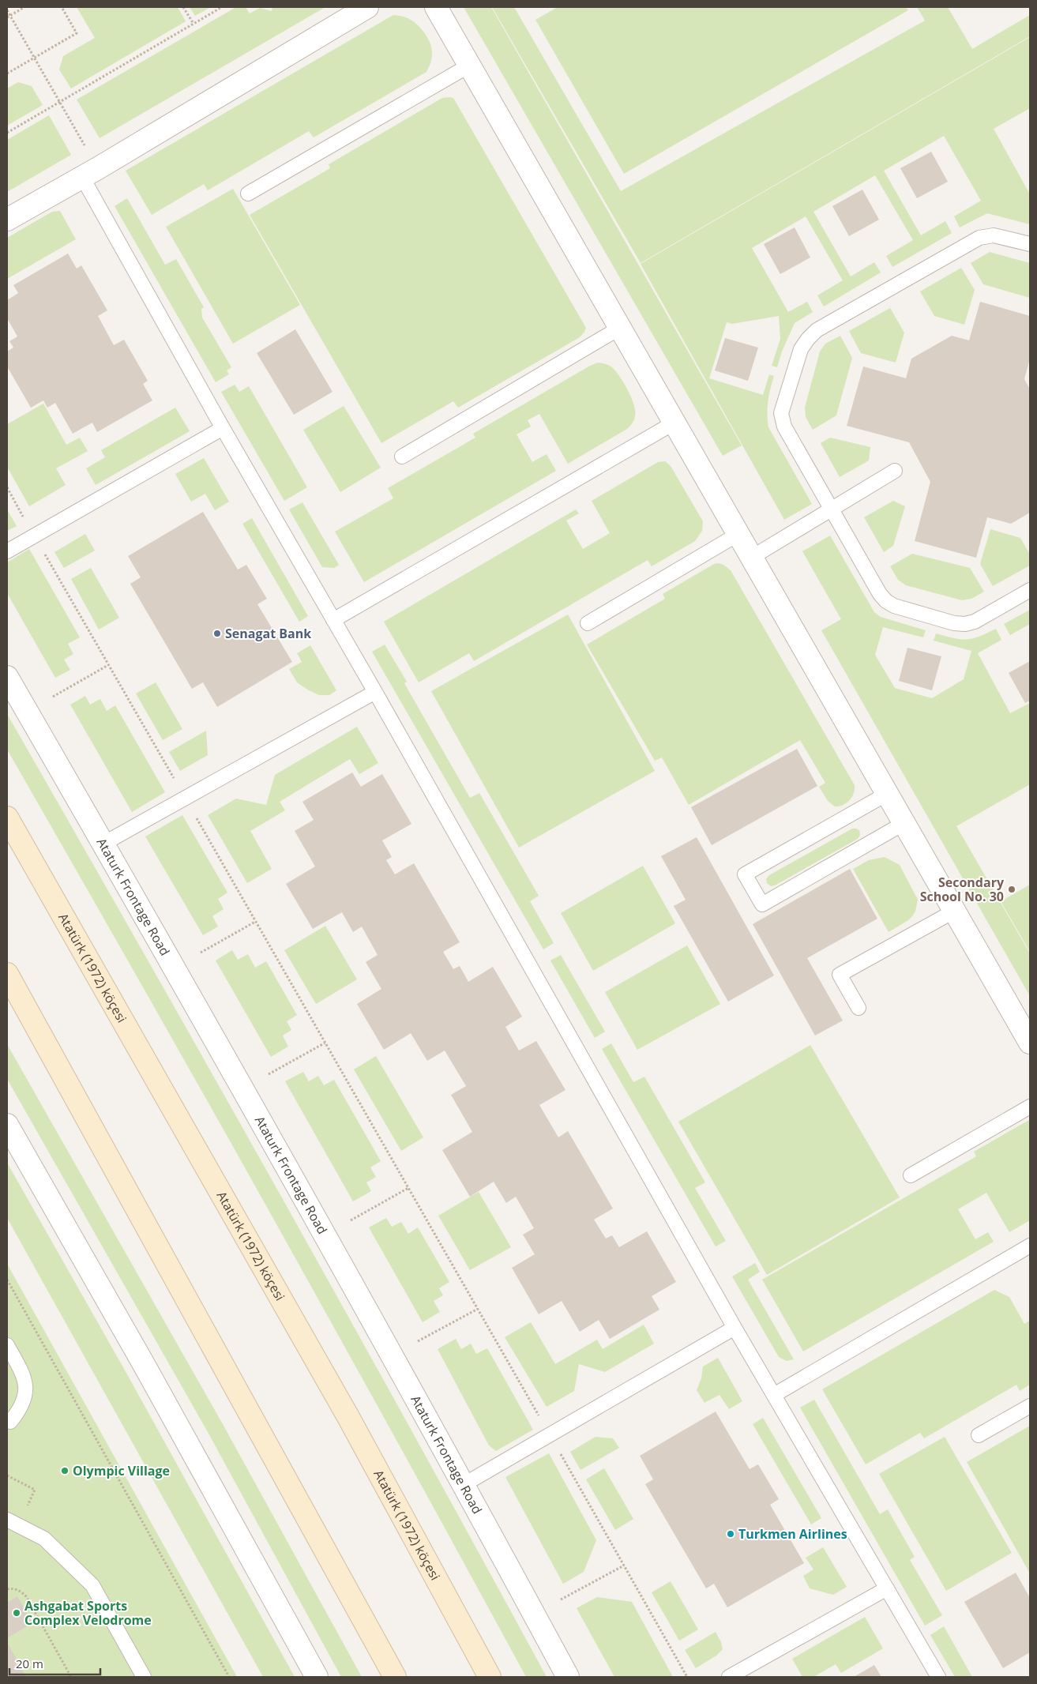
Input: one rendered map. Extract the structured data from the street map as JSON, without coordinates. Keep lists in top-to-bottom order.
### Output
{
  "streets": {
    "main road": ["Atatürk (1972) köçesi"],
    "street": ["Ataturk Frontage Road"]
  },
  "places": [
    "Senagat Bank",
    "Secondary School No. 30",
    "Olympic Village",
    "Turkmen Airlines",
    "Ashgabat Sports Complex Velodrome"
  ],
  "scale_bar": "20 m"
}
